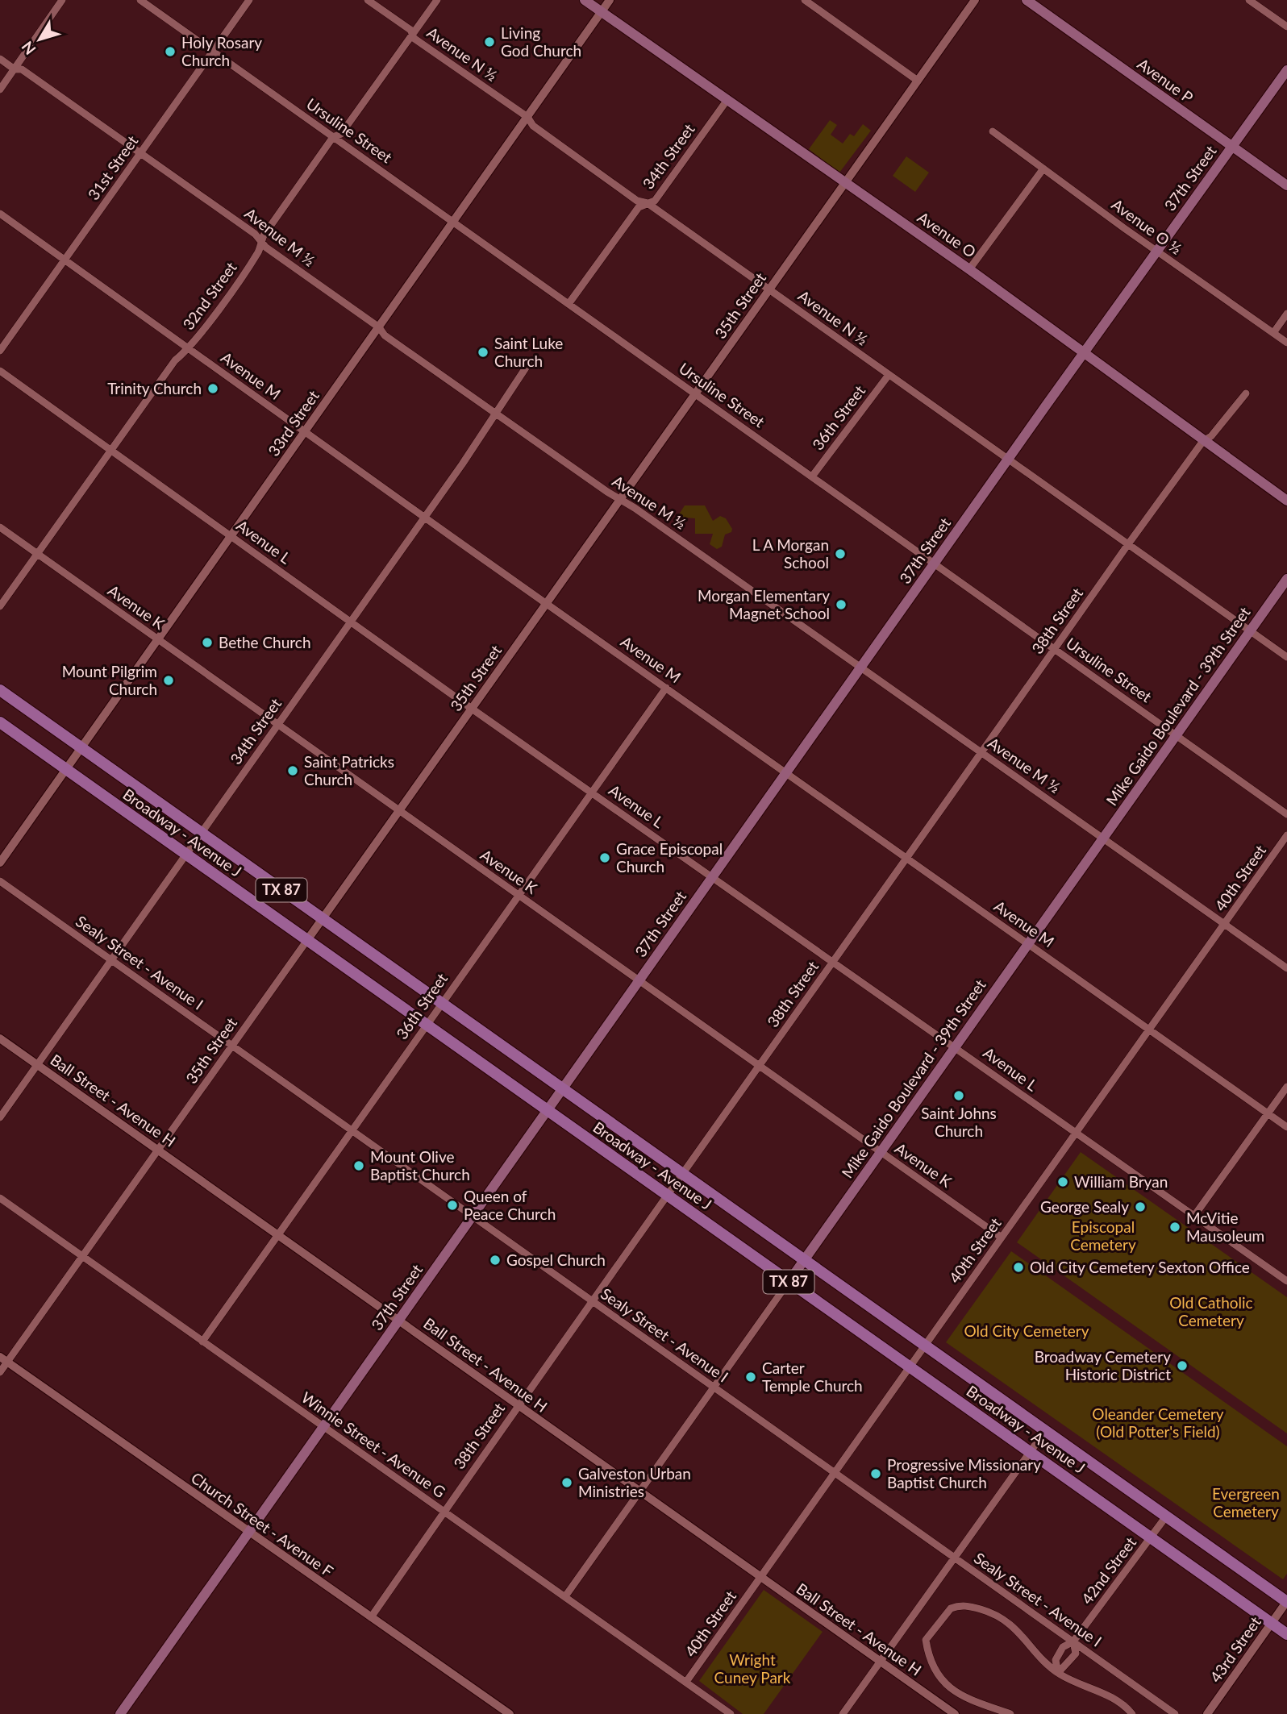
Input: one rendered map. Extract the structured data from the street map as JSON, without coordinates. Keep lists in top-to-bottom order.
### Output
{
  "streets": {
    "main road": [
      "Avenue P",
      "37th Street",
      "Avenue O",
      "Mike Gaido Boulevard - 39th Street",
      "Broadway - Avenue J",
      "TX 87"
    ],
    "street": [
      "Avenue N ½",
      "Ursuline Street",
      "34th Street",
      "31st Street",
      "Avenue O ½",
      "Avenue M ½",
      "32nd Street",
      "35th Street",
      "Avenue M",
      "36th Street",
      "33rd Street",
      "Avenue L",
      "Avenue K",
      "38th Street",
      "40th Street",
      "Sealy Street - Avenue I",
      "Ball Street - Avenue H",
      "Winnie Street - Avenue G",
      "Church Street - Avenue F",
      "42nd Street",
      "43rd Street"
    ]
  },
  "crossings": [
    ["Avenue N ½", "34th Street"],
    ["Avenue N ½", "37th Street"],
    ["Avenue N ½", "32nd Street"],
    ["Avenue N ½", "35th Street"],
    ["Avenue N ½", "36th Street"],
    ["Avenue N ½", "33rd Street"],
    ["Avenue N ½", "38th Street"],
    ["Avenue N ½", "Mike Gaido Boulevard - 39th Street"],
    ["Avenue P", "37th Street"],
    ["Ursuline Street", "34th Street"],
    ["Ursuline Street", "31st Street"],
    ["Ursuline Street", "37th Street"],
    ["Ursuline Street", "32nd Street"],
    ["Ursuline Street", "35th Street"],
    ["Ursuline Street", "36th Street"],
    ["Ursuline Street", "33rd Street"],
    ["Ursuline Street", "38th Street"],
    ["Ursuline Street", "Mike Gaido Boulevard - 39th Street"],
    ["34th Street", "Avenue O"],
    ["34th Street", "Avenue M ½"],
    ["34th Street", "Avenue M"],
    ["34th Street", "Avenue L"],
    ["34th Street", "Avenue K"],
    ["34th Street", "Broadway - Avenue J"],
    ["34th Street", "Sealy Street - Avenue I"],
    ["34th Street", "Ball Street - Avenue H"],
    ["31st Street", "Avenue M ½"],
    ["31st Street", "Avenue M"],
    ["37th Street", "Avenue O ½"],
    ["37th Street", "Avenue O"],
    ["37th Street", "Avenue M ½"],
    ["37th Street", "Avenue M"],
    ["37th Street", "Avenue L"],
    ["37th Street", "Avenue K"],
    ["37th Street", "Broadway - Avenue J"],
    ["37th Street", "Sealy Street - Avenue I"],
    ["37th Street", "Ball Street - Avenue H"],
    ["37th Street", "Winnie Street - Avenue G"],
    ["37th Street", "Church Street - Avenue F"],
    ["Avenue O", "35th Street"],
    ["Avenue O", "33rd Street"],
    ["Avenue O", "38th Street"],
    ["Avenue M ½", "32nd Street"],
    ["Avenue M ½", "35th Street"],
    ["Avenue M ½", "33rd Street"],
    ["Avenue M ½", "38th Street"],
    ["Avenue M ½", "Mike Gaido Boulevard - 39th Street"],
    ["Avenue M ½", "40th Street"],
    ["32nd Street", "Avenue M"],
    ["32nd Street", "Avenue L"],
    ["32nd Street", "Avenue K"],
    ["35th Street", "Avenue M"],
    ["35th Street", "Avenue L"],
    ["35th Street", "Avenue K"],
    ["35th Street", "Broadway - Avenue J"],
    ["35th Street", "Sealy Street - Avenue I"],
    ["35th Street", "Ball Street - Avenue H"],
    ["35th Street", "Winnie Street - Avenue G"],
    ["35th Street", "Church Street - Avenue F"],
    ["Avenue M", "36th Street"],
    ["Avenue M", "33rd Street"],
    ["Avenue M", "38th Street"],
    ["Avenue M", "Mike Gaido Boulevard - 39th Street"],
    ["Avenue M", "40th Street"],
    ["36th Street", "Avenue L"],
    ["36th Street", "Avenue K"],
    ["36th Street", "Broadway - Avenue J"],
    ["36th Street", "Sealy Street - Avenue I"],
    ["36th Street", "Ball Street - Avenue H"],
    ["36th Street", "Winnie Street - Avenue G"],
    ["33rd Street", "Avenue L"],
    ["33rd Street", "Avenue K"],
    ["33rd Street", "Broadway - Avenue J"],
    ["Avenue L", "38th Street"],
    ["Avenue L", "Mike Gaido Boulevard - 39th Street"],
    ["Avenue L", "40th Street"],
    ["Avenue K", "38th Street"],
    ["Avenue K", "Mike Gaido Boulevard - 39th Street"],
    ["Avenue K", "40th Street"],
    ["38th Street", "Broadway - Avenue J"],
    ["38th Street", "Sealy Street - Avenue I"],
    ["38th Street", "Ball Street - Avenue H"],
    ["38th Street", "Winnie Street - Avenue G"],
    ["38th Street", "Church Street - Avenue F"],
    ["Mike Gaido Boulevard - 39th Street", "Broadway - Avenue J"],
    ["Mike Gaido Boulevard - 39th Street", "Sealy Street - Avenue I"],
    ["Mike Gaido Boulevard - 39th Street", "Ball Street - Avenue H"],
    ["Mike Gaido Boulevard - 39th Street", "Winnie Street - Avenue G"],
    ["Broadway - Avenue J", "40th Street"],
    ["Broadway - Avenue J", "42nd Street"],
    ["Broadway - Avenue J", "43rd Street"],
    ["40th Street", "Sealy Street - Avenue I"],
    ["40th Street", "Ball Street - Avenue H"],
    ["40th Street", "Winnie Street - Avenue G"],
    ["Sealy Street - Avenue I", "42nd Street"]
  ],
  "parks": [
    "Episcopal Cemetery",
    "Old Catholic Cemetery",
    "Old City Cemetery",
    "Oleander Cemetery (Old Potter's Field)",
    "Evergreen Cemetery",
    "Wright Cuney Park"
  ],
  "places": [
    "Living God Church",
    "Holy Rosary Church",
    "Saint Luke Church",
    "Trinity Church",
    "L A Morgan School",
    "Morgan Elementary Magnet School",
    "Bethe Church",
    "Mount Pilgrim Church",
    "Saint Patricks Church",
    "Grace Episcopal Church",
    "Saint Johns Church",
    "Mount Olive Baptist Church",
    "William Bryan",
    "Queen of Peace Church",
    "George Sealy",
    "McVitie Mausoleum",
    "Gospel Church",
    "Old City Cemetery Sexton Office",
    "Broadway Cemetery Historic District",
    "Carter Temple Church",
    "Progressive Missionary Baptist Church",
    "Galveston Urban Ministries"
  ],
  "north": "bottom left"
}
